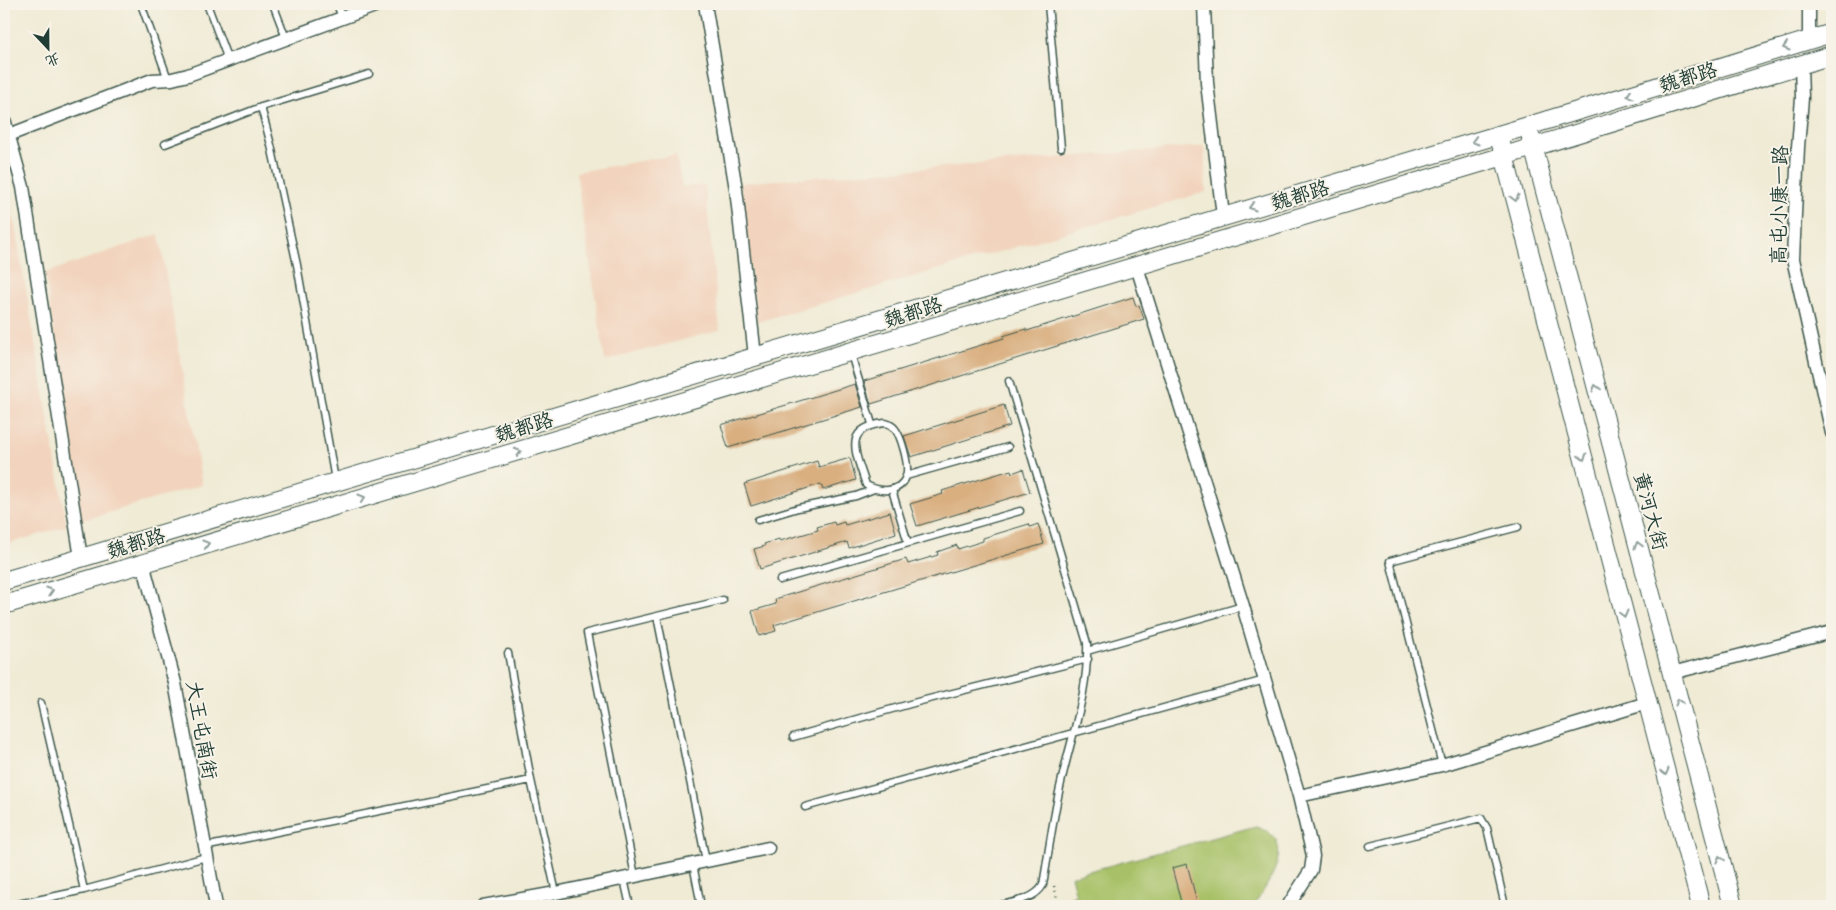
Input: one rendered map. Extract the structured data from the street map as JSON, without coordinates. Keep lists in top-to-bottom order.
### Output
{
  "streets": {
    "main road": ["魏都路", "黄河大街"],
    "street": ["高屯小康一路", "大王屯南街"]
  },
  "crossings": [
    ["魏都路", "高屯小康一路"],
    ["魏都路", "黄河大街"],
    ["魏都路", "大王屯南街"]
  ],
  "north": "bottom"
}
